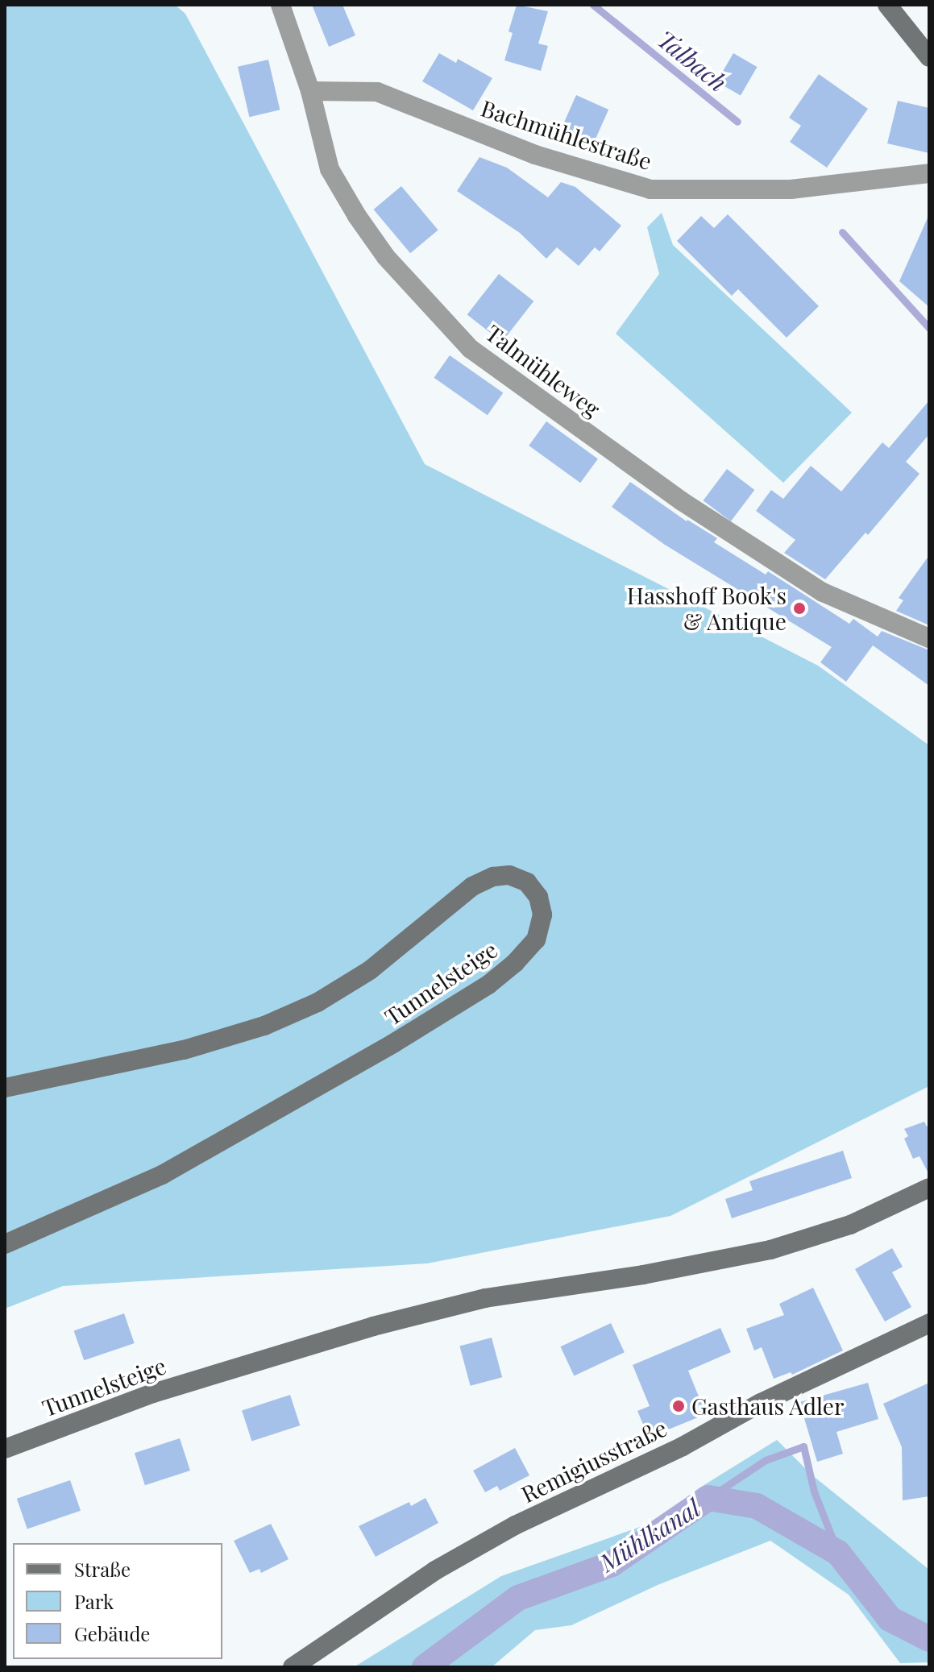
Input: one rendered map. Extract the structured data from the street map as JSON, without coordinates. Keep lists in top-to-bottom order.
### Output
{
  "streets": {
    "street": [
      "Bachmühlestraße",
      "Talmühleweg",
      "Tunnelsteige",
      "Remigiusstraße"
    ]
  },
  "crossings": [
    ["Bachmühlestraße", "Talmühleweg"]
  ],
  "water": ["Talbach", "Mühlkanal"],
  "places": ["Hasshoff Book's & Antique", "Gasthaus Adler"],
  "legend": ["Straße", "Park", "Gebäude"]
}
